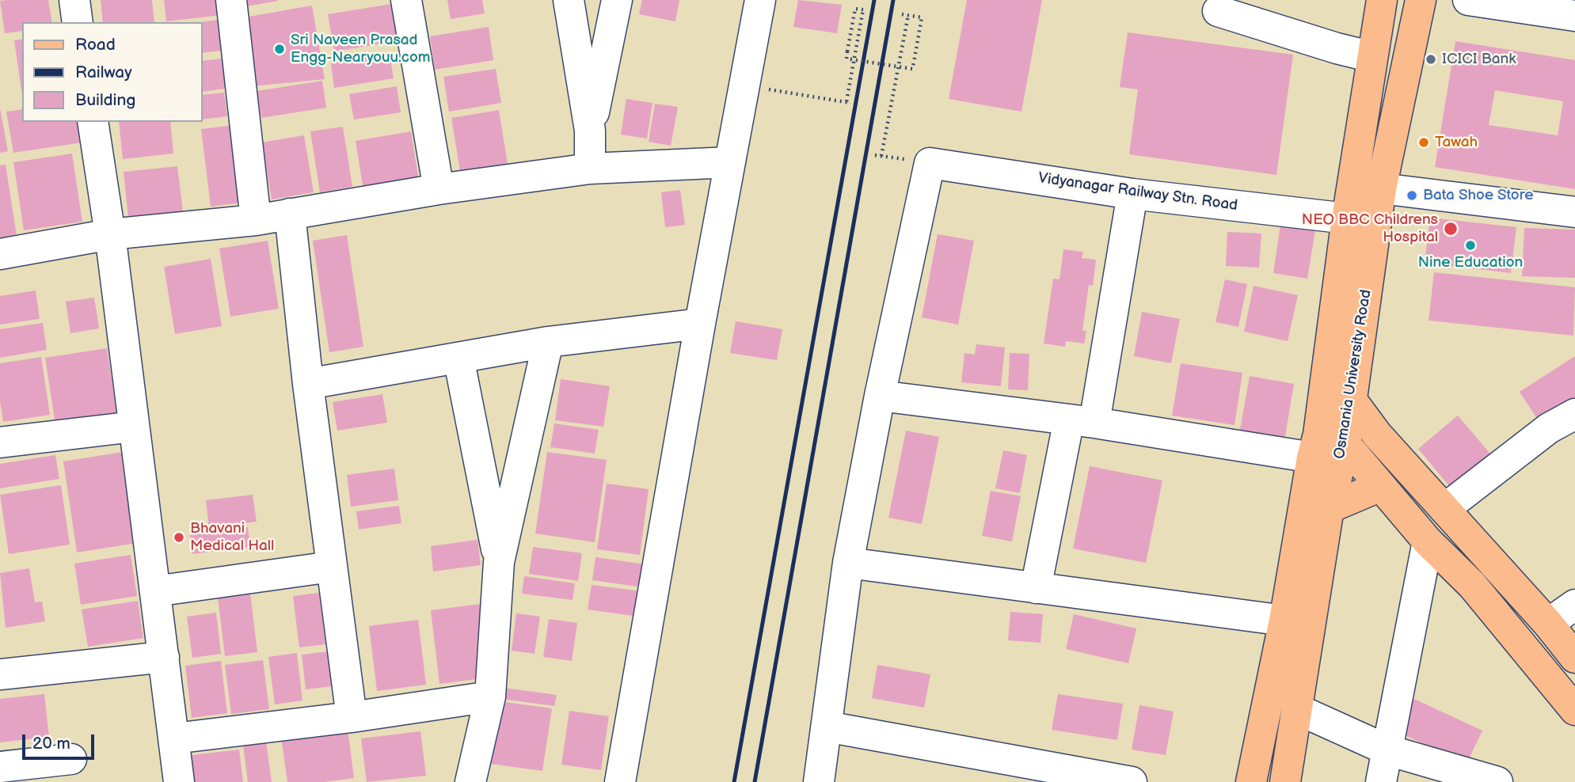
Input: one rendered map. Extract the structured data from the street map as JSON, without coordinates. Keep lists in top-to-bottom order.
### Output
{
  "streets": {
    "main road": ["Osmania University Road"],
    "street": ["Vidyanagar Railway Stn. Road"]
  },
  "crossings": [
    ["Vidyanagar Railway Stn. Road", "Osmania University Road"]
  ],
  "places": [
    "Sri Naveen Prasad Engg-Nearyouu.com",
    "ICICI Bank",
    "Tawah",
    "Bata Shoe Store",
    "NEO BBC Childrens Hospital",
    "Nine Education",
    "Bhavani Medical Hall"
  ],
  "legend": ["Road", "Railway", "Building"],
  "scale_bar": "20 m"
}
